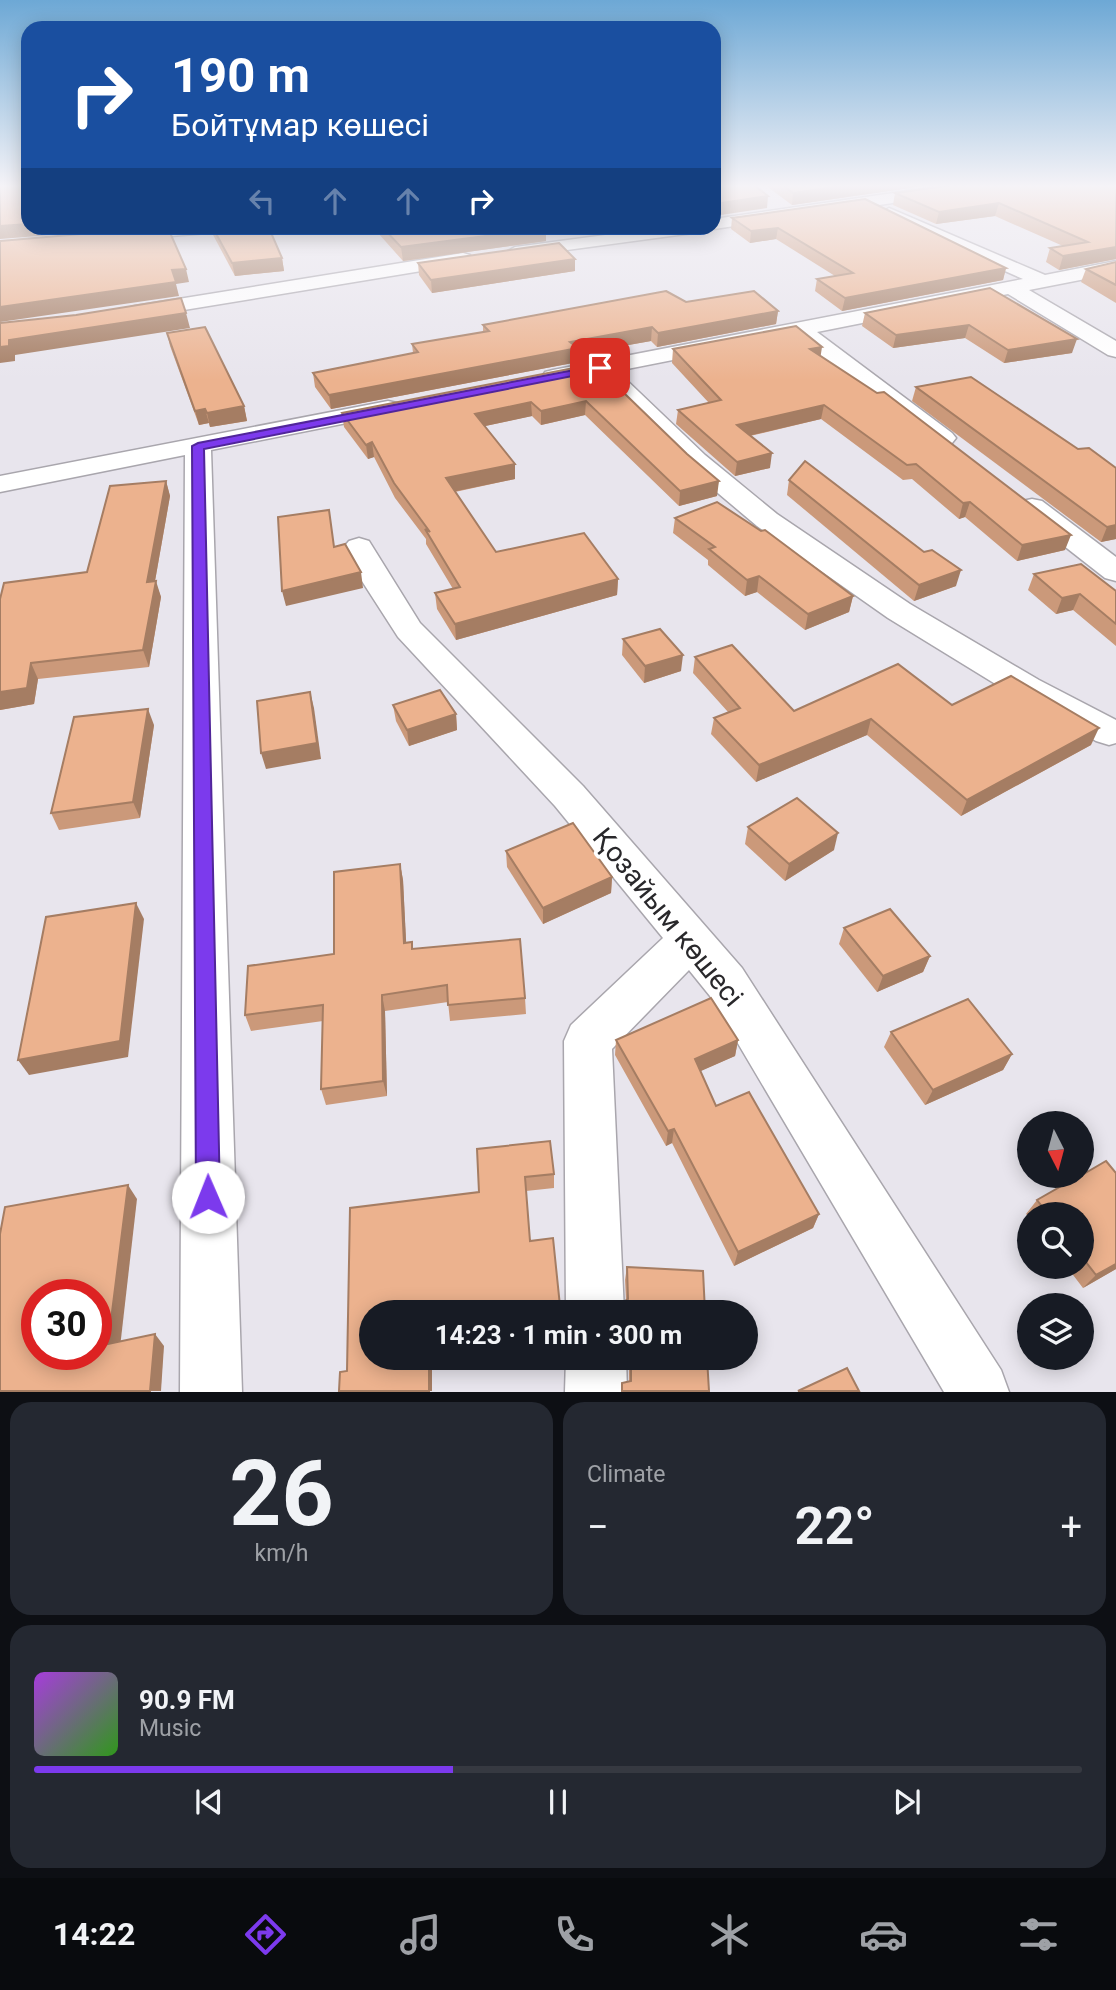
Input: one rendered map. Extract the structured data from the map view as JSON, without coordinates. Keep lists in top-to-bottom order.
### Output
{
  "streets": {
    "street": ["Қозайым көшесі"]
  },
  "north": "bottom",
  "page": {
    "turn": ["190 m", "Бойтұмар көшесі"],
    "limit": "30",
    "trip": "14:23 · 1 min · 300 m",
    "tile": [
      ["26", "km/h"],
      "Climate"
    ],
    "heat": ["−", "22°", "+"],
    "song": ["90.9 FM", "Music"],
    "tabs": "14:22"
  }
}
